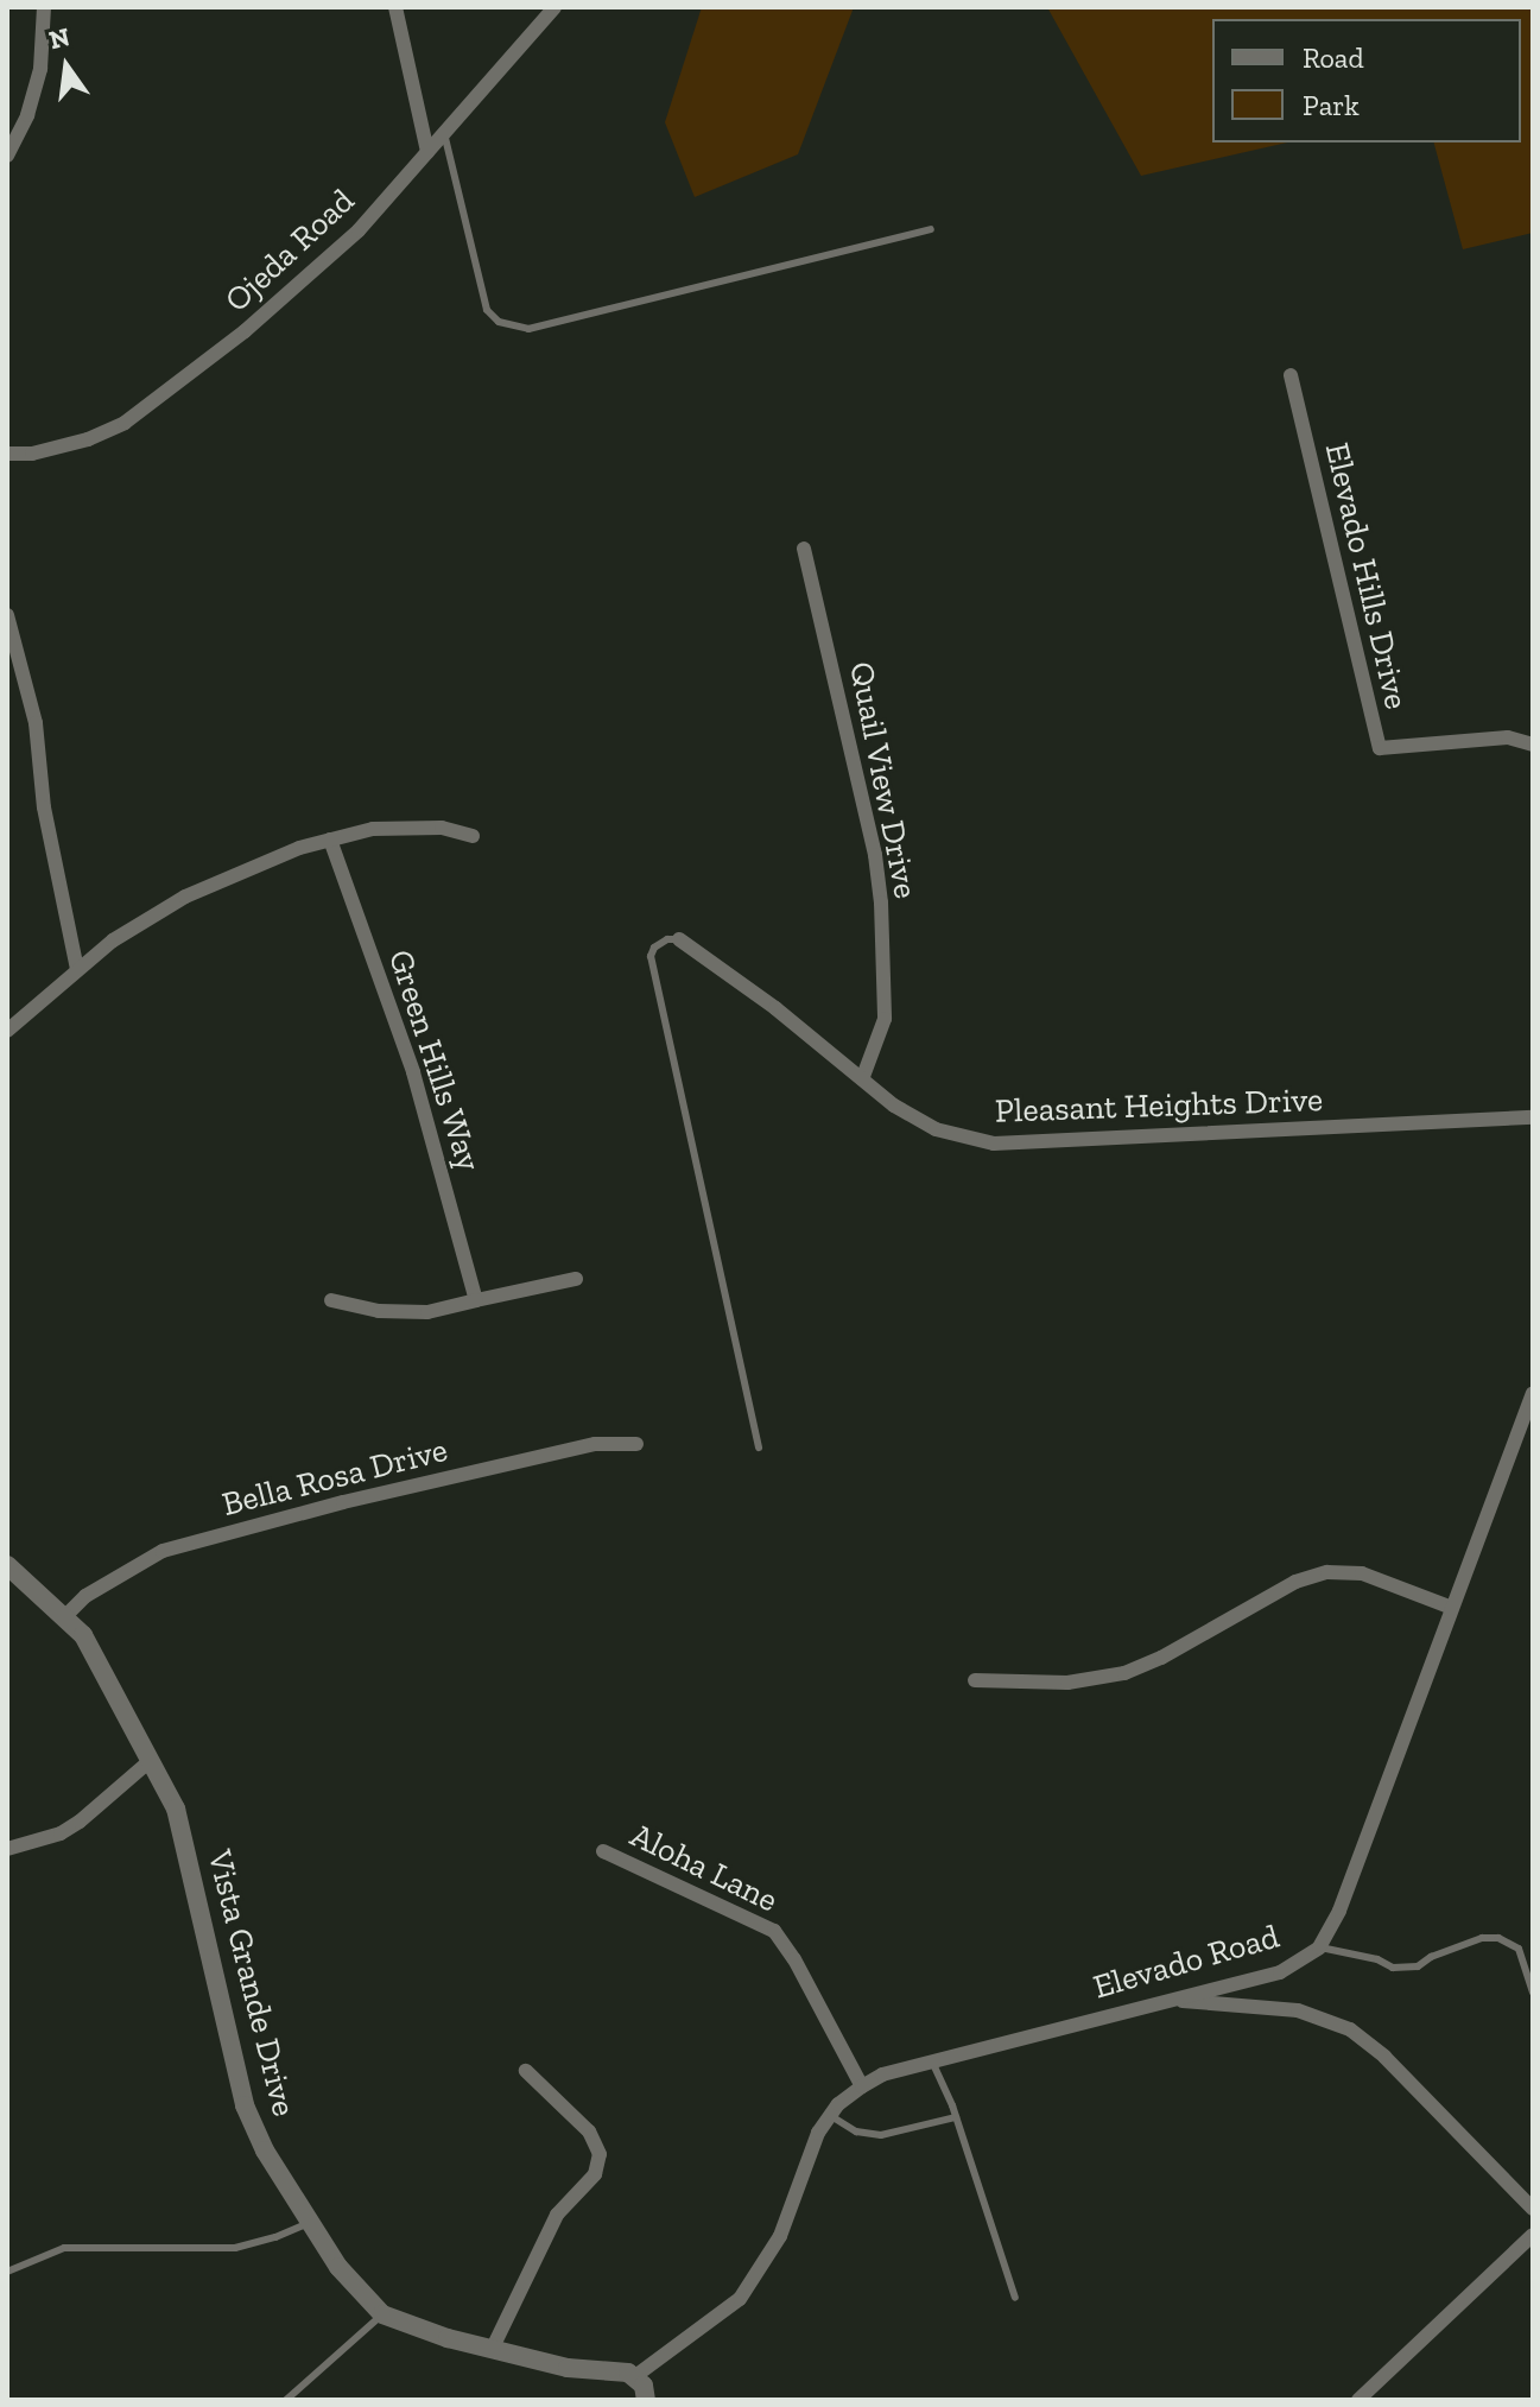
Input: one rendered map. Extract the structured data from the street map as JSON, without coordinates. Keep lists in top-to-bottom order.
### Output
{
  "streets": {
    "street": [
      "Ojeda Road",
      "Elevado Hills Drive",
      "Quail View Drive",
      "Green Hills Way",
      "Pleasant Heights Drive",
      "Bella Rosa Drive",
      "Aloha Lane",
      "Elevado Road",
      "Vista Grande Drive"
    ]
  },
  "crossings": [
    ["Quail View Drive", "Pleasant Heights Drive"],
    ["Bella Rosa Drive", "Vista Grande Drive"],
    ["Aloha Lane", "Elevado Road"],
    ["Elevado Road", "Vista Grande Drive"]
  ],
  "legend": ["Road", "Park"],
  "north": "top"
}
